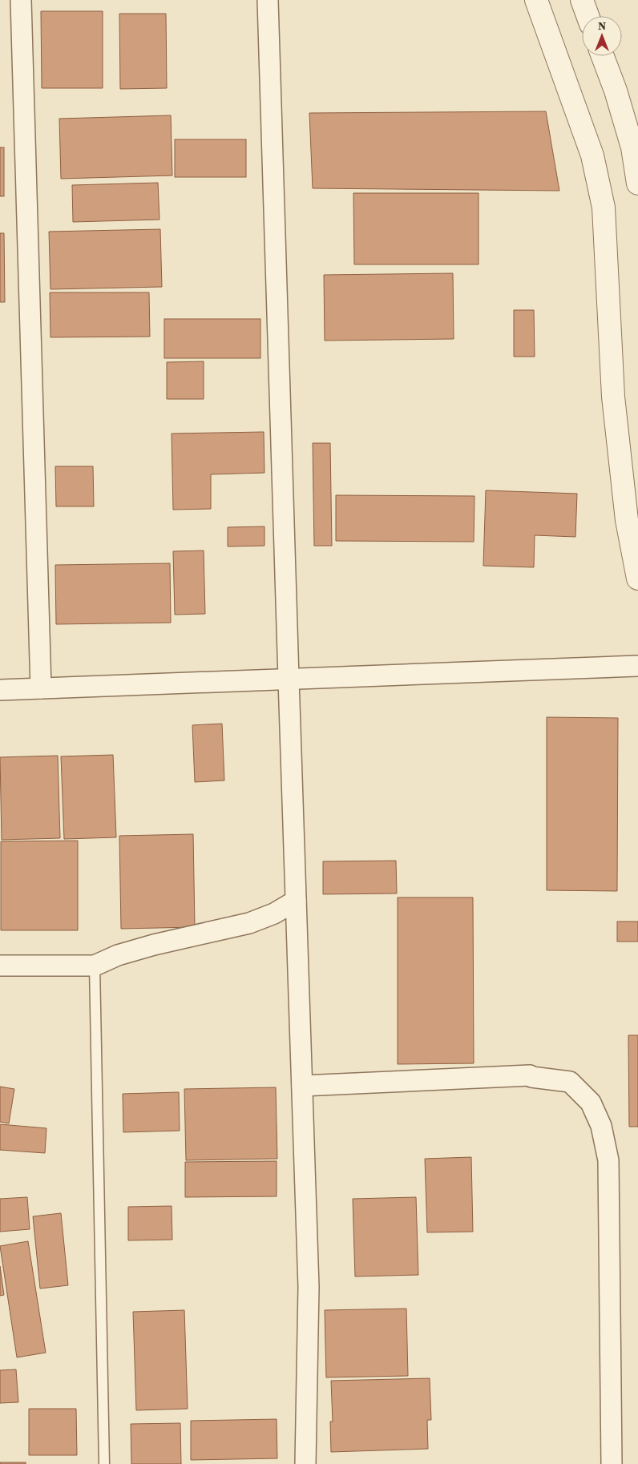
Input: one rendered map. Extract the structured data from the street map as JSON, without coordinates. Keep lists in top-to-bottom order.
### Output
{
  "north": "top"
}
